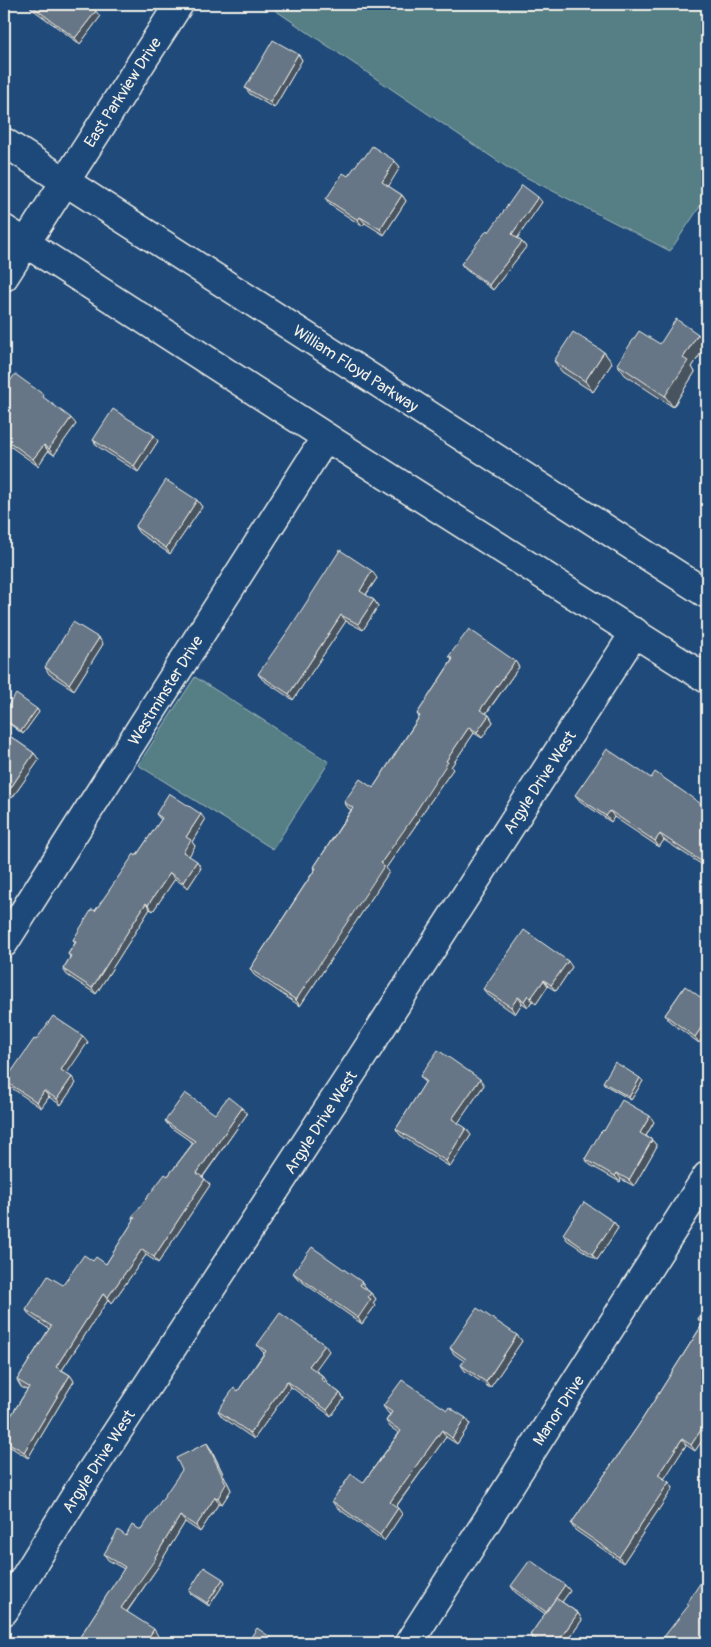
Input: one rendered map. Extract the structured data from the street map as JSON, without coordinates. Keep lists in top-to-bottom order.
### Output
{
  "streets": {
    "main road": [
      "East Parkview Drive",
      "William Floyd Parkway",
      "Westminster Drive",
      "Argyle Drive West",
      "Manor Drive"
    ]
  },
  "crossings": [
    ["East Parkview Drive", "William Floyd Parkway"]
  ]
}
